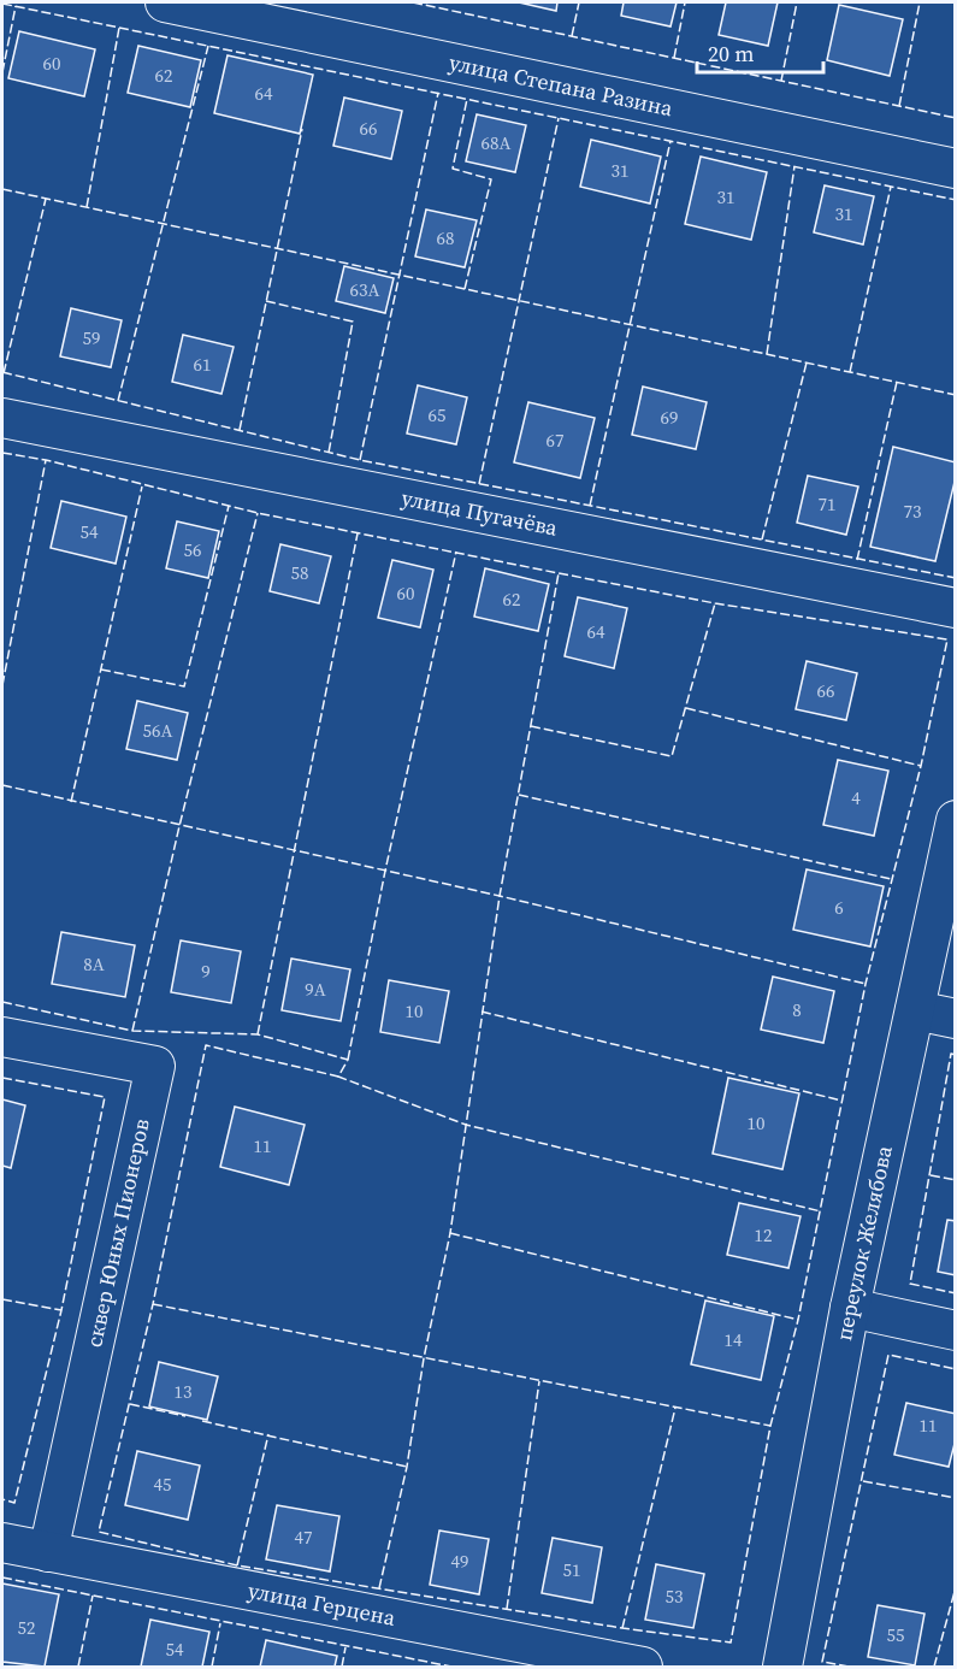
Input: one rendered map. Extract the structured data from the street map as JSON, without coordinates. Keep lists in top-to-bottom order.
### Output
{
  "streets": {
    "street": [
      "улица Степана Разина",
      "улица Пугачёва",
      "сквер Юных Пионеров",
      "переулок Желябова",
      "улица Герцена"
    ]
  },
  "crossings": [
    ["сквер Юных Пионеров", "улица Герцена"]
  ],
  "house_numbers": [
    "60",
    "62",
    "64",
    "66",
    "68А",
    "31",
    "31",
    "31",
    "68",
    "63А",
    "59",
    "61",
    "65",
    "69",
    "67",
    "71",
    "73",
    "54",
    "56",
    "58",
    "60",
    "62",
    "64",
    "66",
    "56А",
    "4",
    "6",
    "8А",
    "9",
    "9А",
    "8",
    "10",
    "10",
    "11",
    "12",
    "14",
    "13",
    "11",
    "45",
    "47",
    "49",
    "51",
    "53",
    "52",
    "55",
    "54"
  ],
  "scale_bar": "20 m"
}
